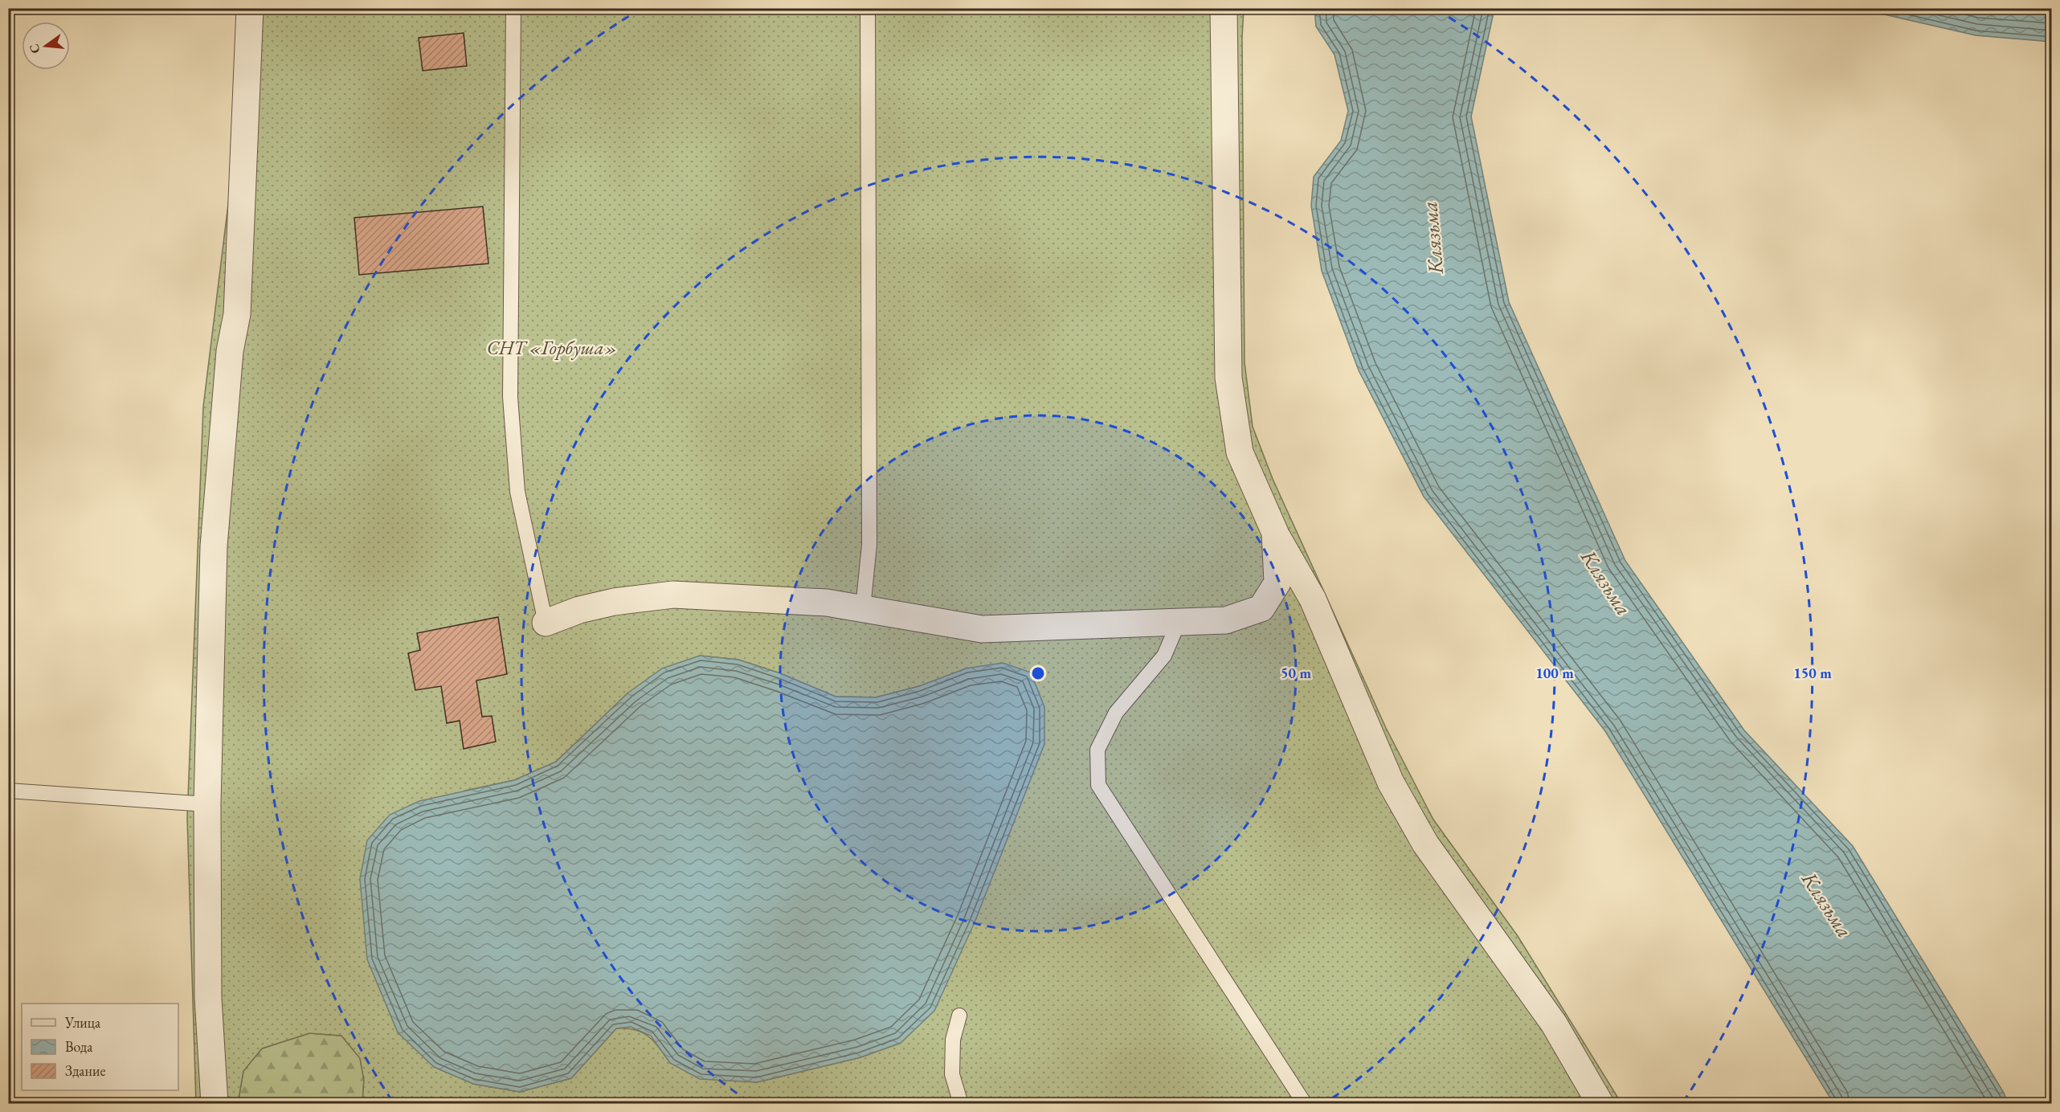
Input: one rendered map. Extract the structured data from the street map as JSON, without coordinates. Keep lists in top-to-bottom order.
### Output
{
  "water": ["Клязьма"],
  "parks": ["СНТ «Горбуша»"],
  "legend": ["Улица", "Вода", "Здание"],
  "north": "left",
  "rings": ["50 m", "100 m", "150 m"]
}
